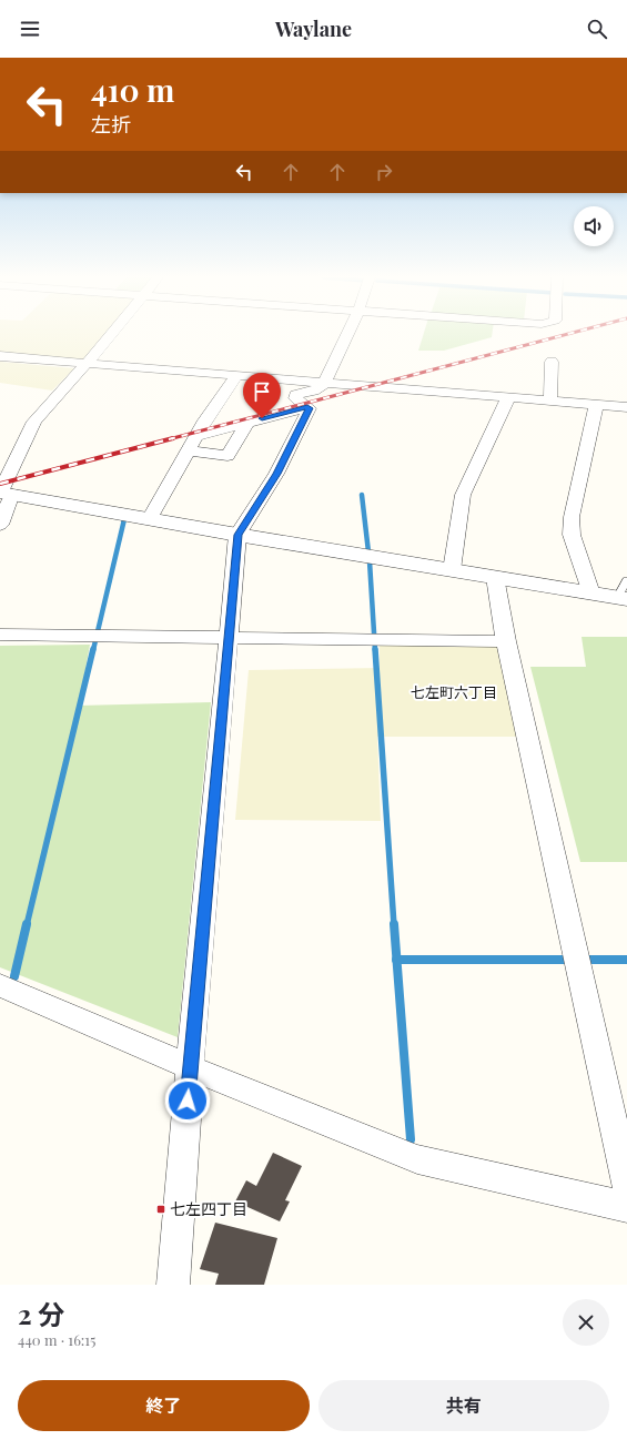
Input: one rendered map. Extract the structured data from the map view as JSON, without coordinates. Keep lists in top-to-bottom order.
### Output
{
  "districts": ["七左町六丁目"],
  "places": {
    "transit": ["七左四丁目"]
  },
  "page": {
    "header": "Waylane",
    "turn": ["410 m", "左折"],
    "heading": ["2 分", "440 m · 16:15"],
    "buttons": ["終了", "共有"]
  }
}
